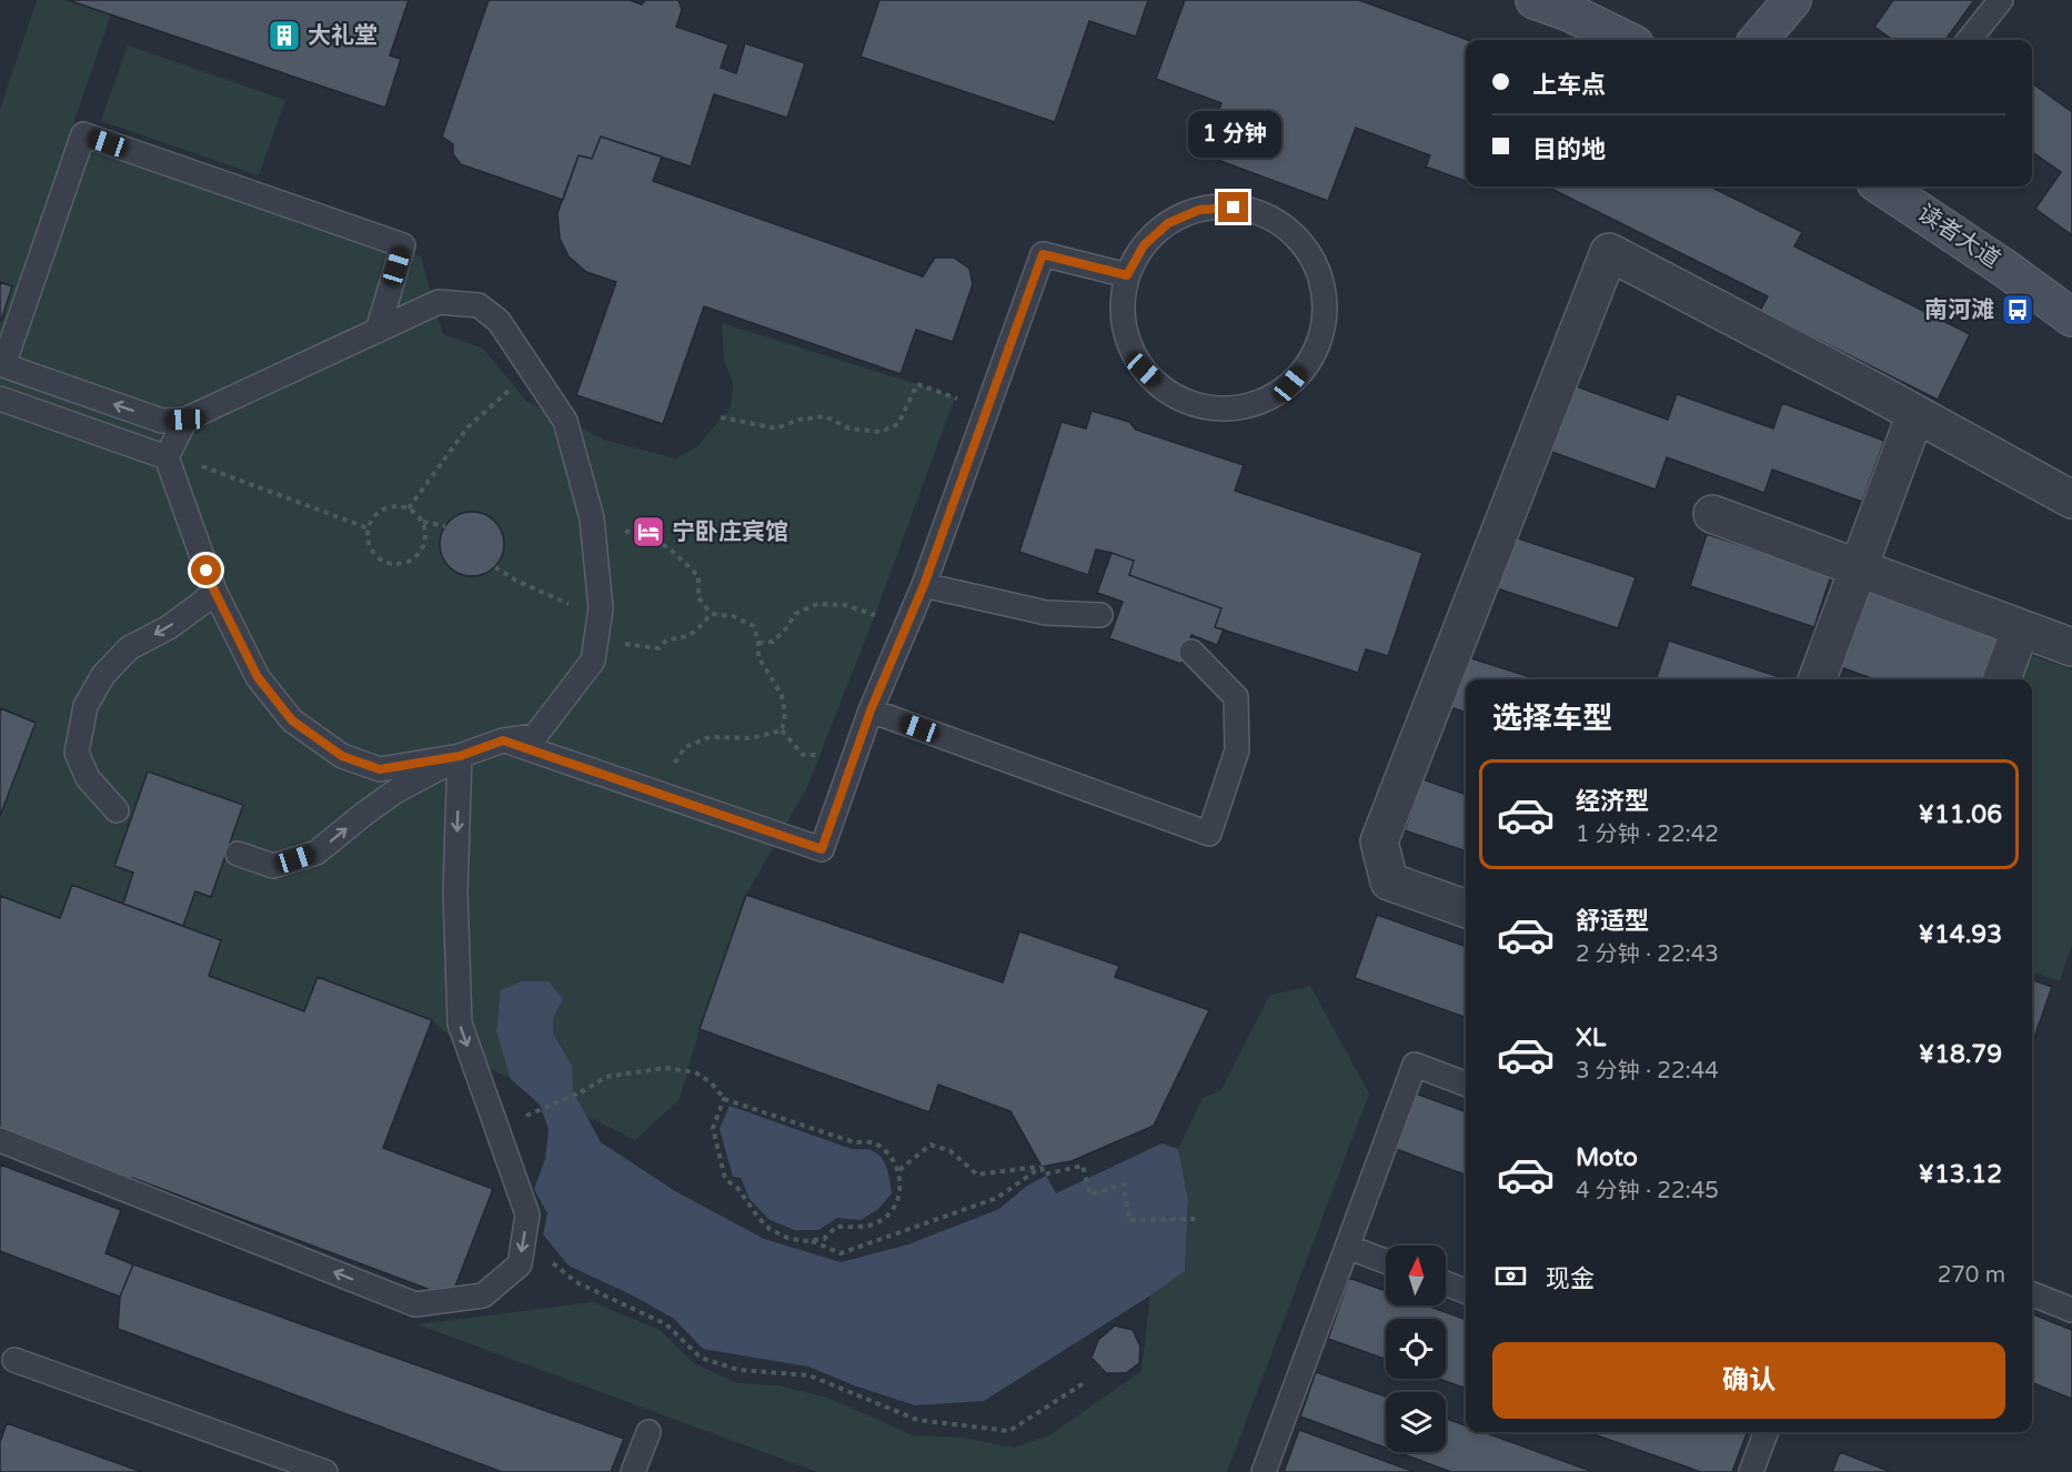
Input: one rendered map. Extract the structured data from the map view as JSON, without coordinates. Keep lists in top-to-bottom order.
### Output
{
  "streets": {
    "main road": ["读者大道"]
  },
  "places": {
    "building": ["大礼堂"],
    "bus stop": ["南河滩"],
    "hotel": ["宁卧庄宾馆"]
  },
  "north": "top",
  "page": {
    "banner": ["上车点", "目的地"],
    "bubble": "1 分钟",
    "heading": "选择车型",
    "list": [
      {
        "name": "经济型",
        "note": "1 分钟 · 22:42",
        "value": "¥11.06"
      },
      {
        "name": "舒适型",
        "note": "2 分钟 · 22:43",
        "value": "¥14.93"
      },
      {
        "name": "XL",
        "note": "3 分钟 · 22:44",
        "value": "¥18.79"
      },
      {
        "name": "Moto",
        "note": "4 分钟 · 22:45",
        "value": "¥13.12"
      }
    ],
    "pay": ["现金", "270 m"],
    "buttons": "确认"
  }
}
